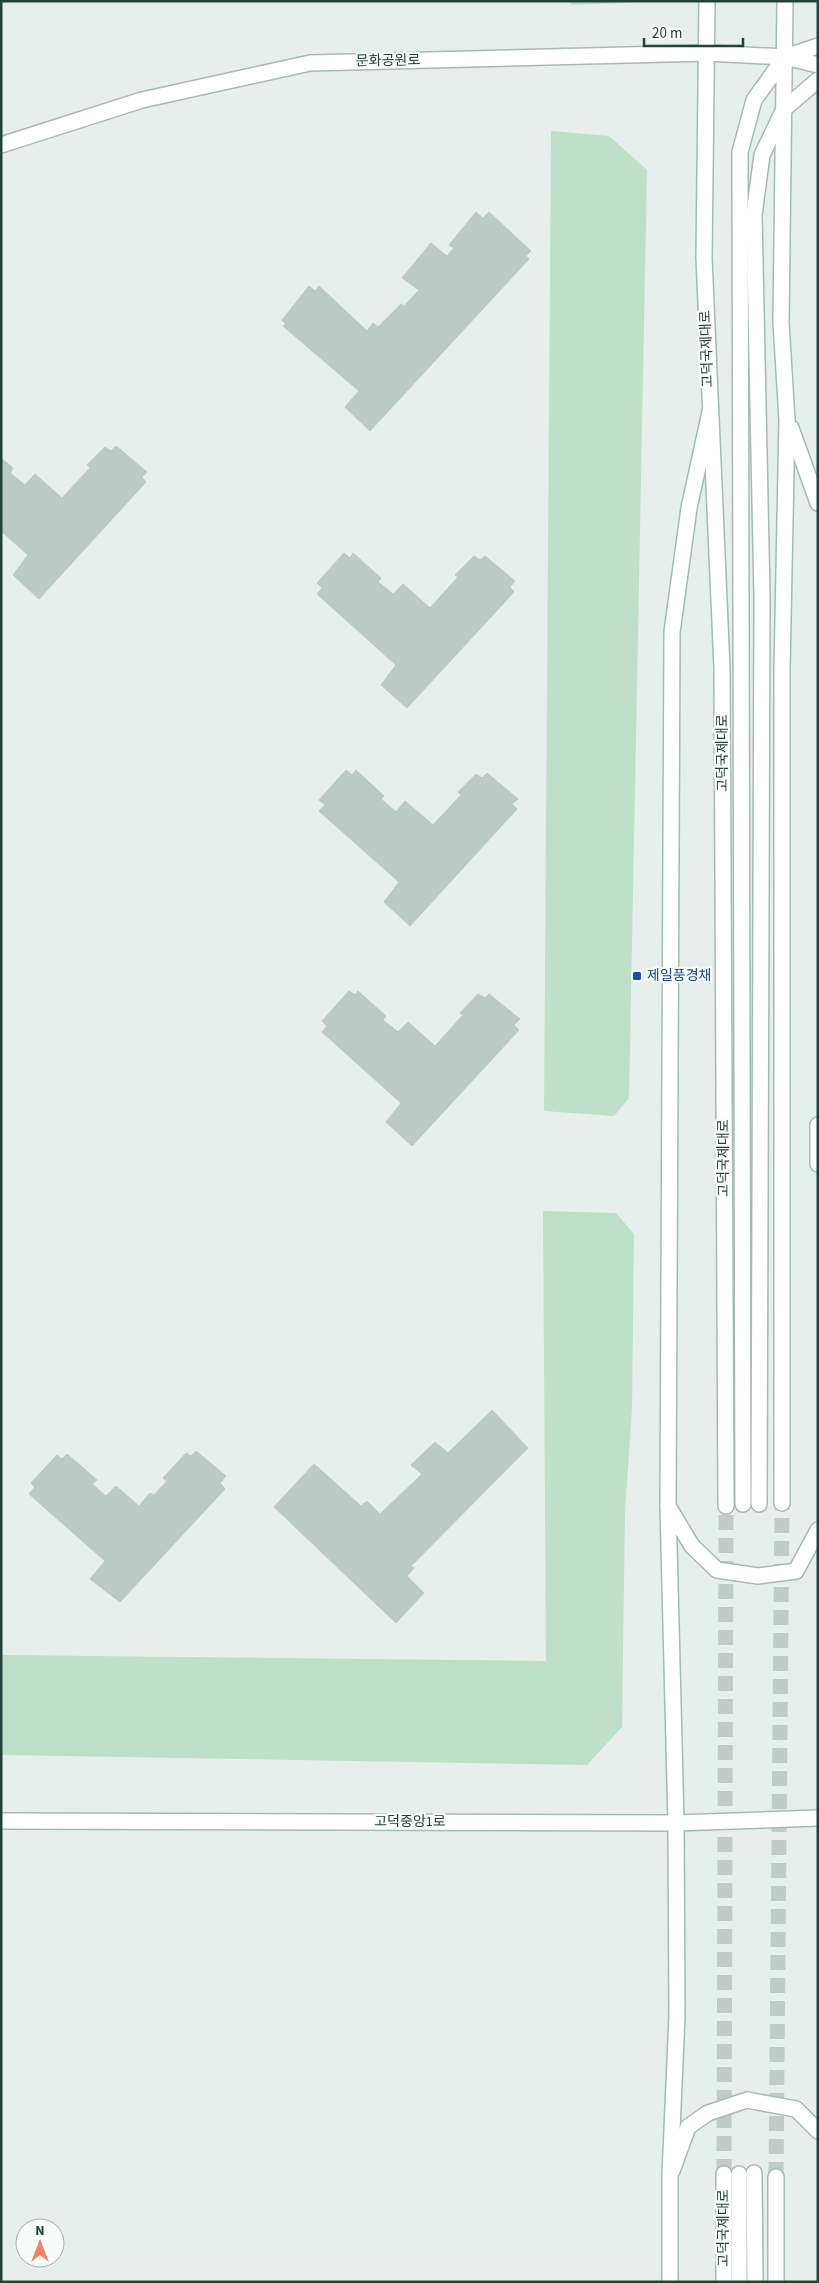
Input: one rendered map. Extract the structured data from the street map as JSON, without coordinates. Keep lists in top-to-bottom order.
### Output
{
  "streets": {
    "main road": ["문화공원로", "고덕국제대로", "고덕중앙1로"]
  },
  "crossings": [
    ["문화공원로", "고덕국제대로"]
  ],
  "places": {
    "transit": ["제일풍경채"]
  },
  "scale_bar": "20 m",
  "north": "top"
}
